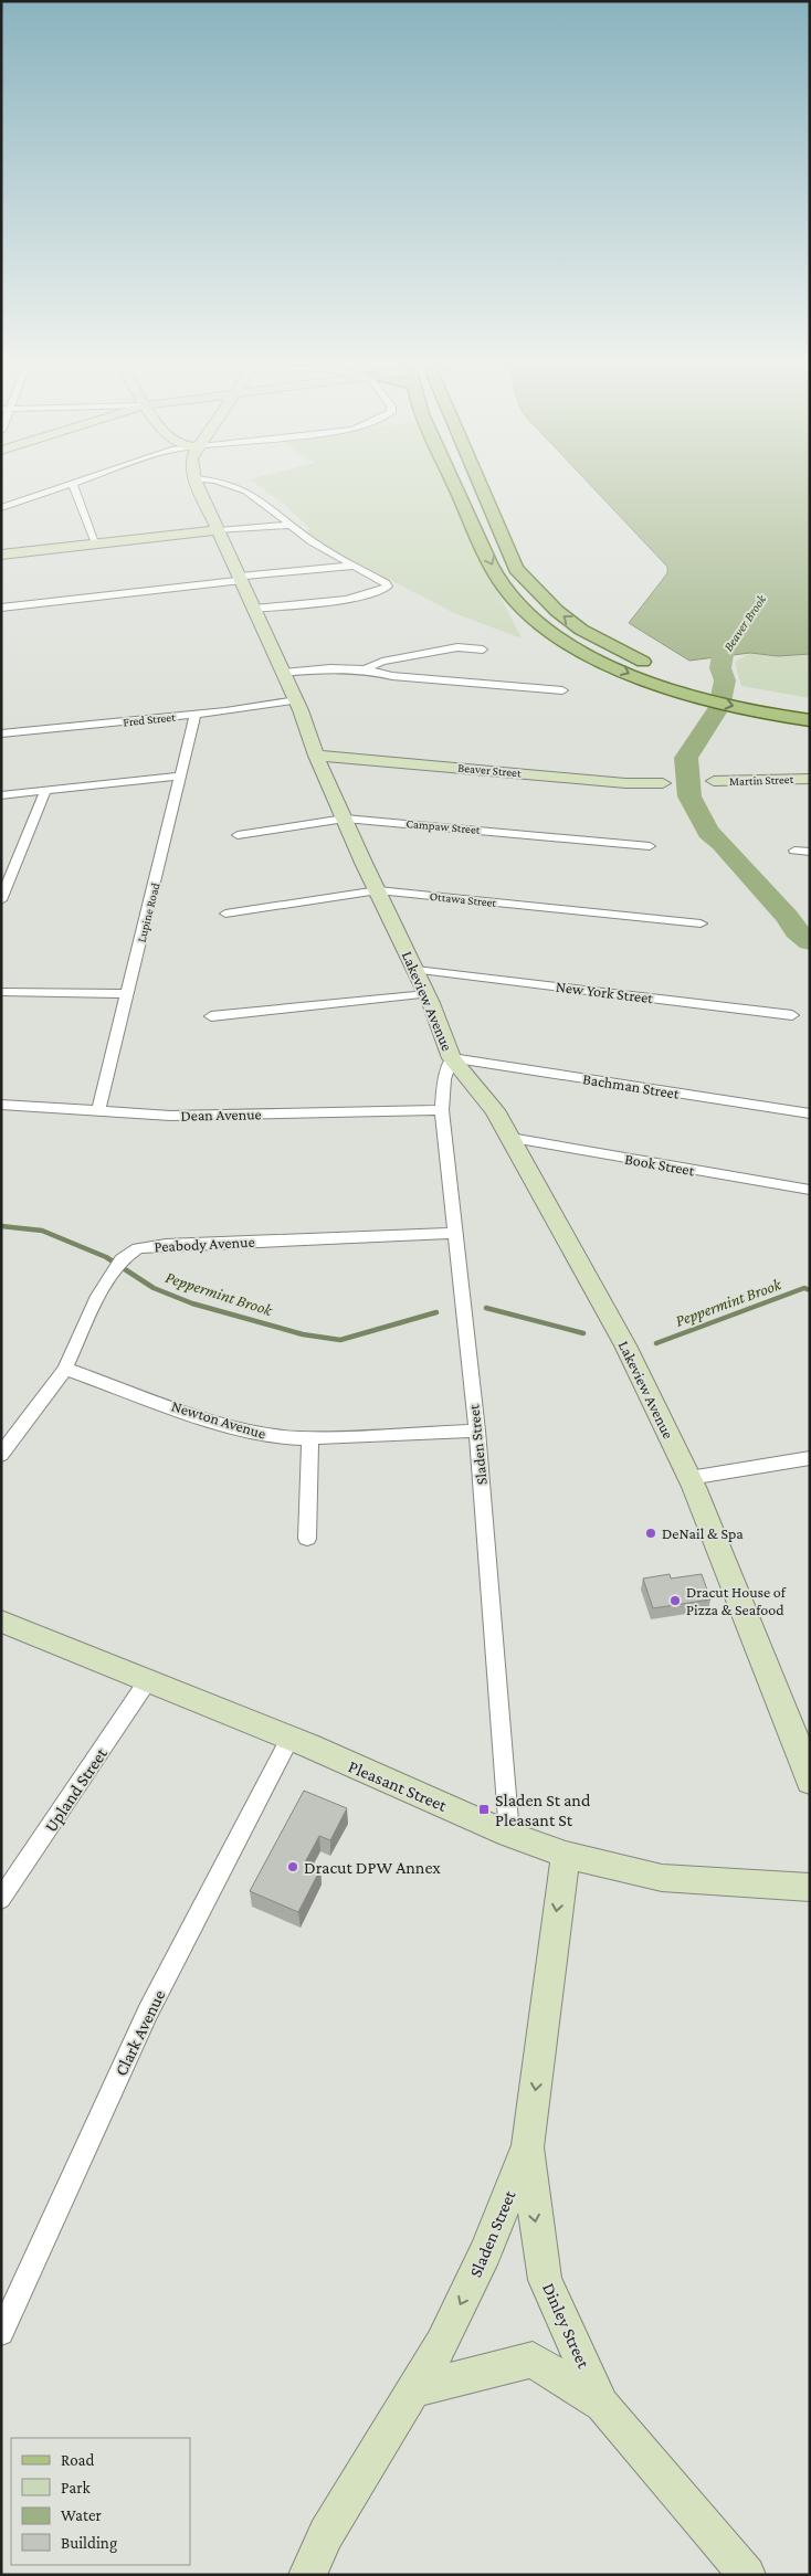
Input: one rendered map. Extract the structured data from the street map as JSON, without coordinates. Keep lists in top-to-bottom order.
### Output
{
  "streets": {
    "main road": [
      "Beaver Street",
      "Martin Street",
      "Lakeview Avenue",
      "Sladen Street",
      "Pleasant Street",
      "Dinley Street"
    ],
    "street": [
      "Fred Street",
      "Campaw Street",
      "Ottawa Street",
      "Lupine Road",
      "New York Street",
      "Bachman Street",
      "Dean Avenue",
      "Book Street",
      "Peabody Avenue",
      "Newton Avenue",
      "Upland Street",
      "Clark Avenue"
    ]
  },
  "crossings": [
    ["Fred Street", "Lupine Road"],
    ["Fred Street", "Lakeview Avenue"],
    ["Beaver Street", "Lakeview Avenue"],
    ["Campaw Street", "Lakeview Avenue"],
    ["Ottawa Street", "Lakeview Avenue"],
    ["Lupine Road", "Dean Avenue"],
    ["New York Street", "Lakeview Avenue"],
    ["Lakeview Avenue", "Bachman Street"],
    ["Lakeview Avenue", "Book Street"],
    ["Lakeview Avenue", "Sladen Street"],
    ["Bachman Street", "Sladen Street"],
    ["Dean Avenue", "Sladen Street"],
    ["Peabody Avenue", "Newton Avenue"],
    ["Peabody Avenue", "Sladen Street"],
    ["Newton Avenue", "Sladen Street"],
    ["Sladen Street", "Pleasant Street"],
    ["Sladen Street", "Dinley Street"],
    ["Pleasant Street", "Upland Street"],
    ["Pleasant Street", "Clark Avenue"]
  ],
  "one_way": ["Sladen Street", "Dinley Street"],
  "water": ["Beaver Brook", "Peppermint Brook"],
  "places": {
    "other": ["DeNail & Spa", "Dracut House of Pizza & Seafood", "Dracut DPW Annex"],
    "transit": ["Sladen St and Pleasant St"]
  },
  "legend": [
    "Road",
    "Park",
    "Water",
    "Building"
  ]
}
